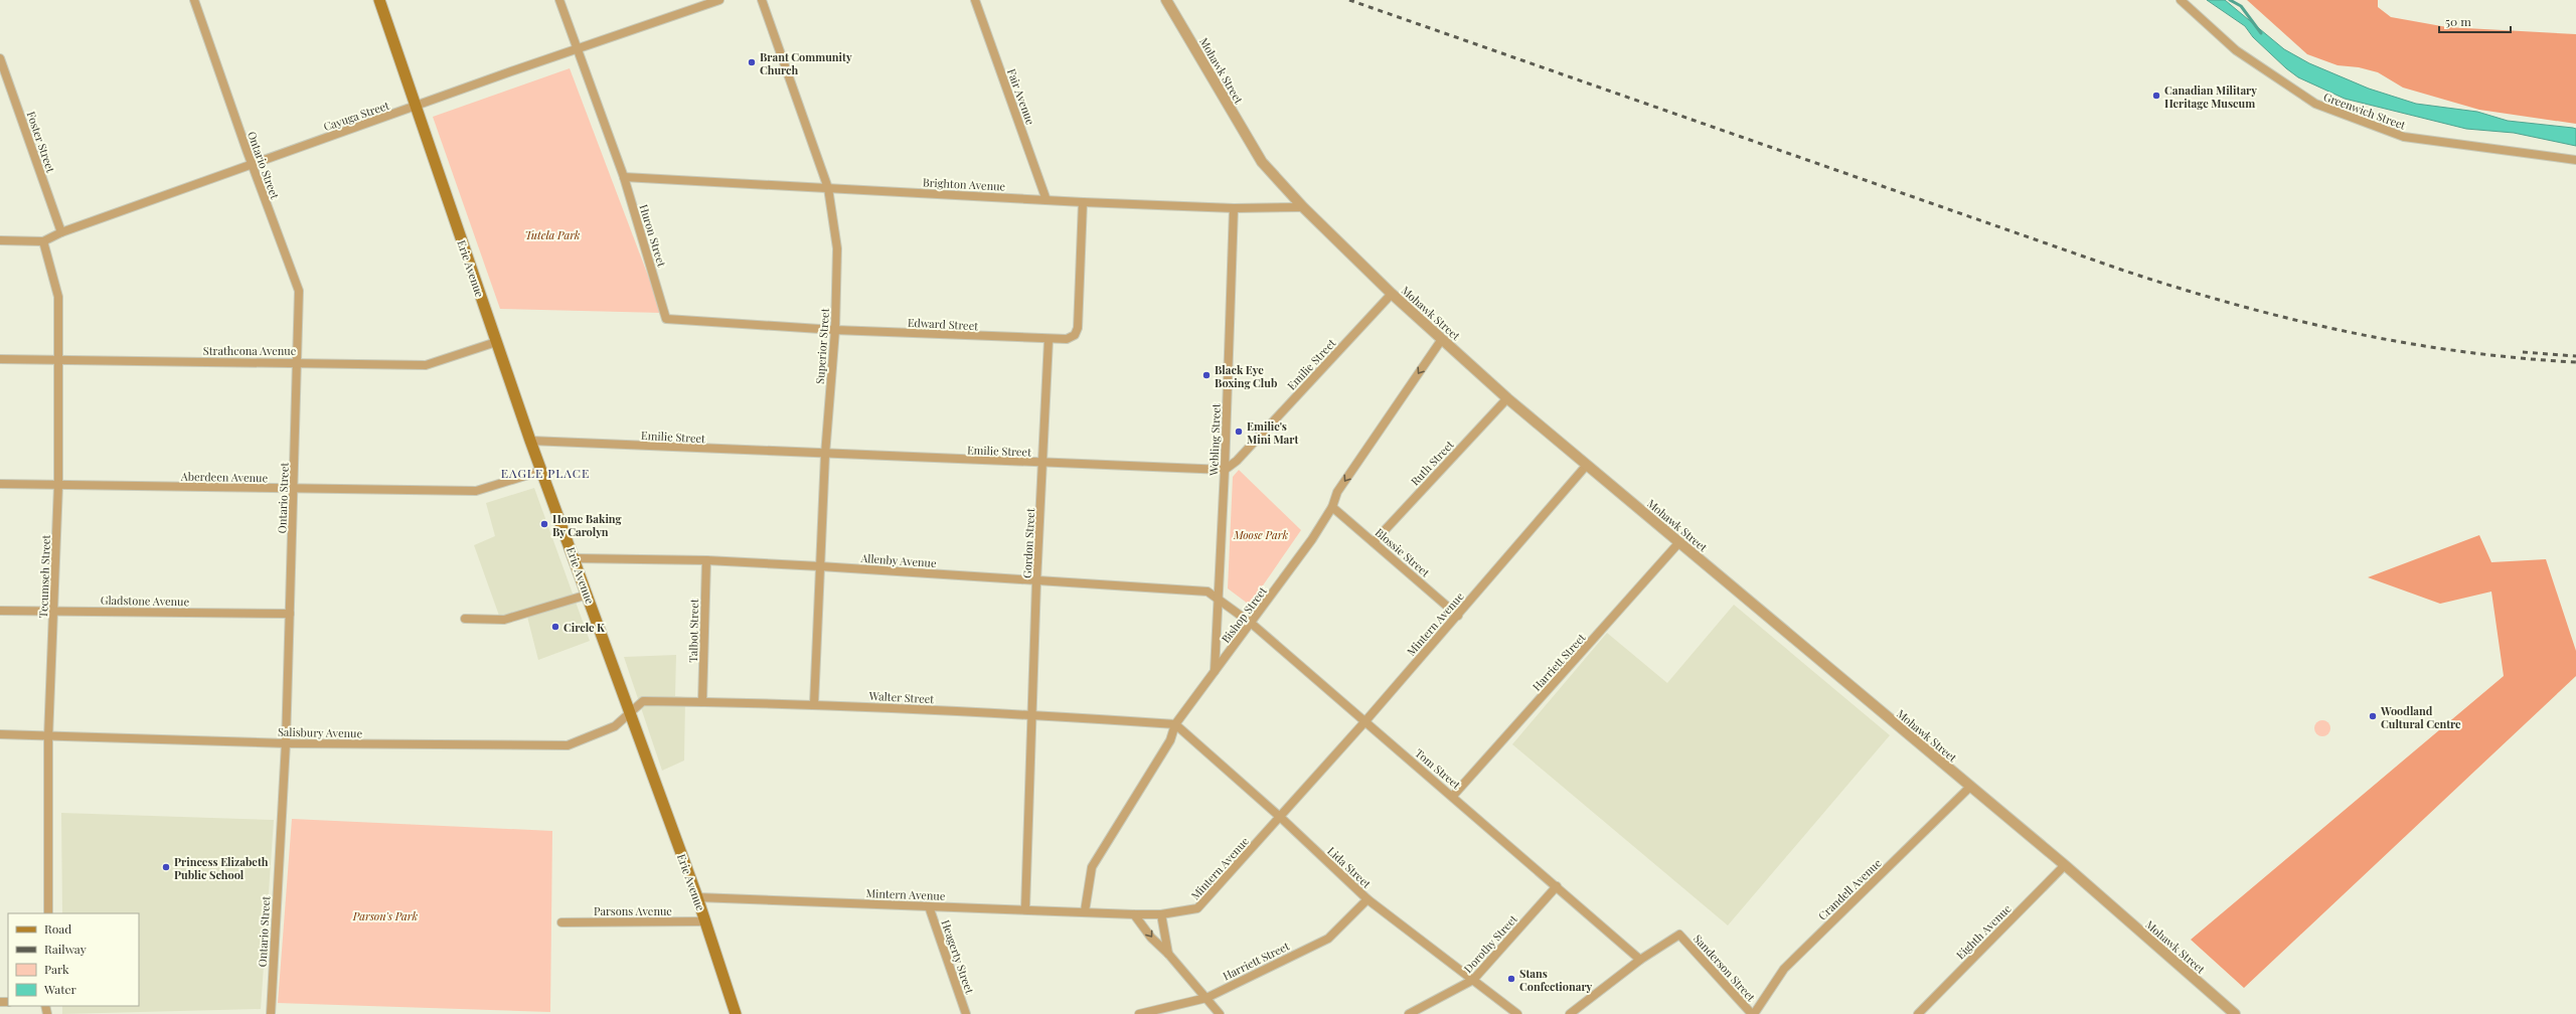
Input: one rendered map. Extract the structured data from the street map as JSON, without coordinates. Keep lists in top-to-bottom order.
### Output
{
  "streets": {
    "main road": ["Erie Avenue"],
    "street": [
      "Mohawk Street",
      "Fair Avenue",
      "Greenwich Street",
      "Cayuga Street",
      "Foster Street",
      "Ontario Street",
      "Brighton Avenue",
      "Huron Street",
      "Edward Street",
      "Superior Street",
      "Strathcona Avenue",
      "Emilie Street",
      "Webling Street",
      "Ruth Street",
      "Aberdeen Avenue",
      "Gordon Street",
      "Blossie Street",
      "Allenby Avenue",
      "Tecumseh Street",
      "Gladstone Avenue",
      "Bishop Street",
      "Mintern Avenue",
      "Talbot Street",
      "Harriett Street",
      "Walter Street",
      "Salisbury Avenue",
      "Tom Street",
      "Lida Street",
      "Crandell Avenue",
      "Parsons Avenue",
      "Eighth Avenue",
      "Dorothy Street",
      "Heagerty Street",
      "Sanderson Street"
    ]
  },
  "crossings": [
    ["Mohawk Street", "Brighton Avenue"],
    ["Mohawk Street", "Emilie Street"],
    ["Mohawk Street", "Ruth Street"],
    ["Mohawk Street", "Bishop Street"],
    ["Mohawk Street", "Mintern Avenue"],
    ["Mohawk Street", "Harriett Street"],
    ["Mohawk Street", "Crandell Avenue"],
    ["Mohawk Street", "Eighth Avenue"],
    ["Fair Avenue", "Brighton Avenue"],
    ["Cayuga Street", "Foster Street"],
    ["Cayuga Street", "Ontario Street"],
    ["Cayuga Street", "Huron Street"],
    ["Cayuga Street", "Erie Avenue"],
    ["Cayuga Street", "Tecumseh Street"],
    ["Ontario Street", "Strathcona Avenue"],
    ["Ontario Street", "Aberdeen Avenue"],
    ["Ontario Street", "Gladstone Avenue"],
    ["Ontario Street", "Salisbury Avenue"],
    ["Brighton Avenue", "Huron Street"],
    ["Brighton Avenue", "Superior Street"],
    ["Brighton Avenue", "Webling Street"],
    ["Huron Street", "Edward Street"],
    ["Huron Street", "Superior Street"],
    ["Erie Avenue", "Strathcona Avenue"],
    ["Erie Avenue", "Emilie Street"],
    ["Erie Avenue", "Aberdeen Avenue"],
    ["Erie Avenue", "Allenby Avenue"],
    ["Erie Avenue", "Mintern Avenue"],
    ["Erie Avenue", "Walter Street"],
    ["Erie Avenue", "Salisbury Avenue"],
    ["Erie Avenue", "Parsons Avenue"],
    ["Edward Street", "Superior Street"],
    ["Edward Street", "Gordon Street"],
    ["Superior Street", "Emilie Street"],
    ["Superior Street", "Allenby Avenue"],
    ["Superior Street", "Walter Street"],
    ["Strathcona Avenue", "Tecumseh Street"],
    ["Emilie Street", "Webling Street"],
    ["Emilie Street", "Gordon Street"],
    ["Webling Street", "Allenby Avenue"],
    ["Webling Street", "Bishop Street"],
    ["Webling Street", "Tom Street"],
    ["Ruth Street", "Blossie Street"],
    ["Aberdeen Avenue", "Tecumseh Street"],
    ["Gordon Street", "Allenby Avenue"],
    ["Gordon Street", "Mintern Avenue"],
    ["Gordon Street", "Walter Street"],
    ["Blossie Street", "Bishop Street"],
    ["Blossie Street", "Mintern Avenue"],
    ["Allenby Avenue", "Talbot Street"],
    ["Allenby Avenue", "Tom Street"],
    ["Tecumseh Street", "Gladstone Avenue"],
    ["Tecumseh Street", "Salisbury Avenue"],
    ["Bishop Street", "Mintern Avenue"],
    ["Bishop Street", "Walter Street"],
    ["Bishop Street", "Tom Street"],
    ["Bishop Street", "Lida Street"],
    ["Mintern Avenue", "Tom Street"],
    ["Mintern Avenue", "Lida Street"],
    ["Mintern Avenue", "Heagerty Street"],
    ["Talbot Street", "Walter Street"],
    ["Harriett Street", "Tom Street"],
    ["Harriett Street", "Lida Street"],
    ["Walter Street", "Salisbury Avenue"],
    ["Walter Street", "Lida Street"],
    ["Tom Street", "Dorothy Street"],
    ["Tom Street", "Sanderson Street"],
    ["Lida Street", "Dorothy Street"],
    ["Crandell Avenue", "Sanderson Street"]
  ],
  "districts": ["EAGLE PLACE"],
  "parks": ["Tutela Park", "Moose Park", "Parson's Park"],
  "places": [
    "Brant Community Church",
    "Canadian Military Heritage Museum",
    "Black Eye Boxing Club",
    "Emilie's Mini Mart",
    "Home Baking By Carolyn",
    "Circle K",
    "Woodland Cultural Centre",
    "Princess Elizabeth Public School",
    "Stans Confectionary"
  ],
  "legend": [
    "Road",
    "Railway",
    "Park",
    "Water"
  ],
  "scale_bar": "50 m"
}
